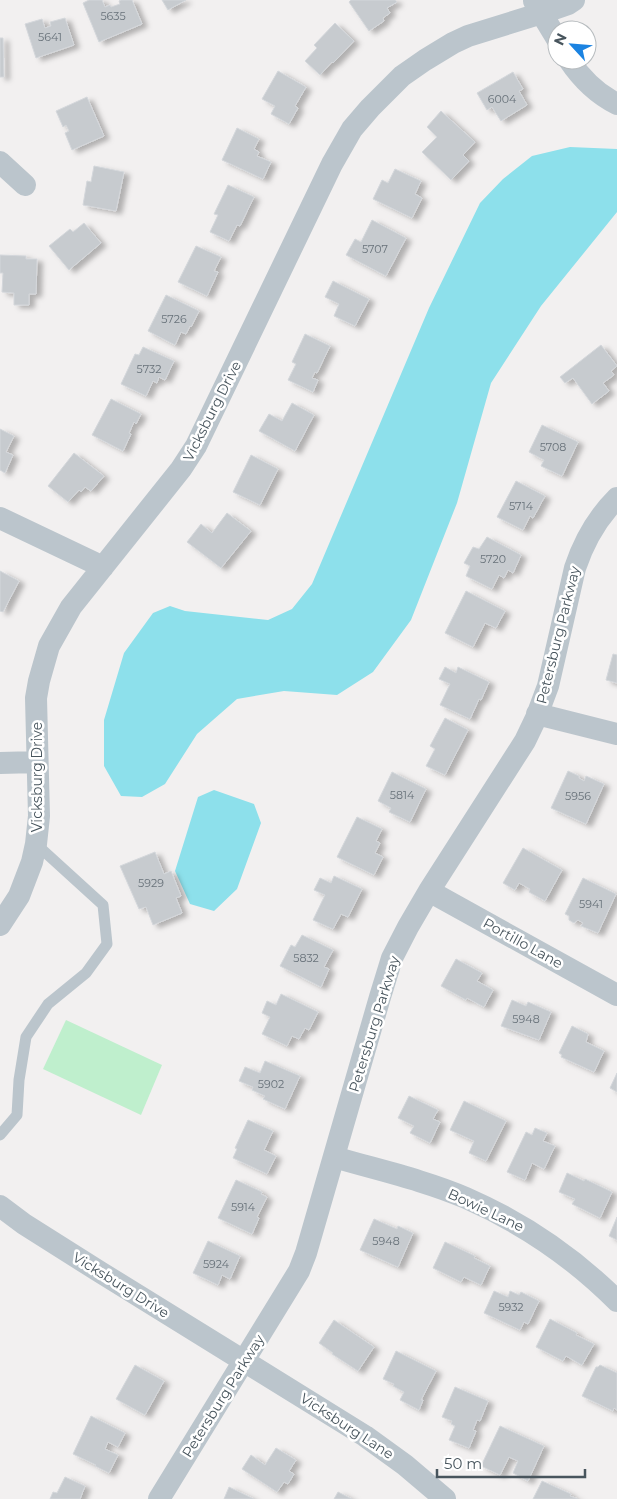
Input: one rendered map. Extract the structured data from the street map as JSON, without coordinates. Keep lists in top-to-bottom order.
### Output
{
  "streets": {
    "street": [
      "Vicksburg Drive",
      "Petersburg Parkway",
      "Portillo Lane",
      "Bowie Lane",
      "Vicksburg Lane"
    ]
  },
  "crossings": [
    ["Vicksburg Drive", "Petersburg Parkway"],
    ["Vicksburg Drive", "Vicksburg Lane"],
    ["Petersburg Parkway", "Portillo Lane"],
    ["Petersburg Parkway", "Bowie Lane"],
    ["Petersburg Parkway", "Vicksburg Lane"]
  ],
  "house_numbers": [
    "5635",
    "5641",
    "6004",
    "5707",
    "5726",
    "5732",
    "5708",
    "5714",
    "5720",
    "5814",
    "5956",
    "5929",
    "5941",
    "5832",
    "5948",
    "5902",
    "5914",
    "5948",
    "5924",
    "5932"
  ],
  "scale_bar": "50 m",
  "north": "top left"
}
